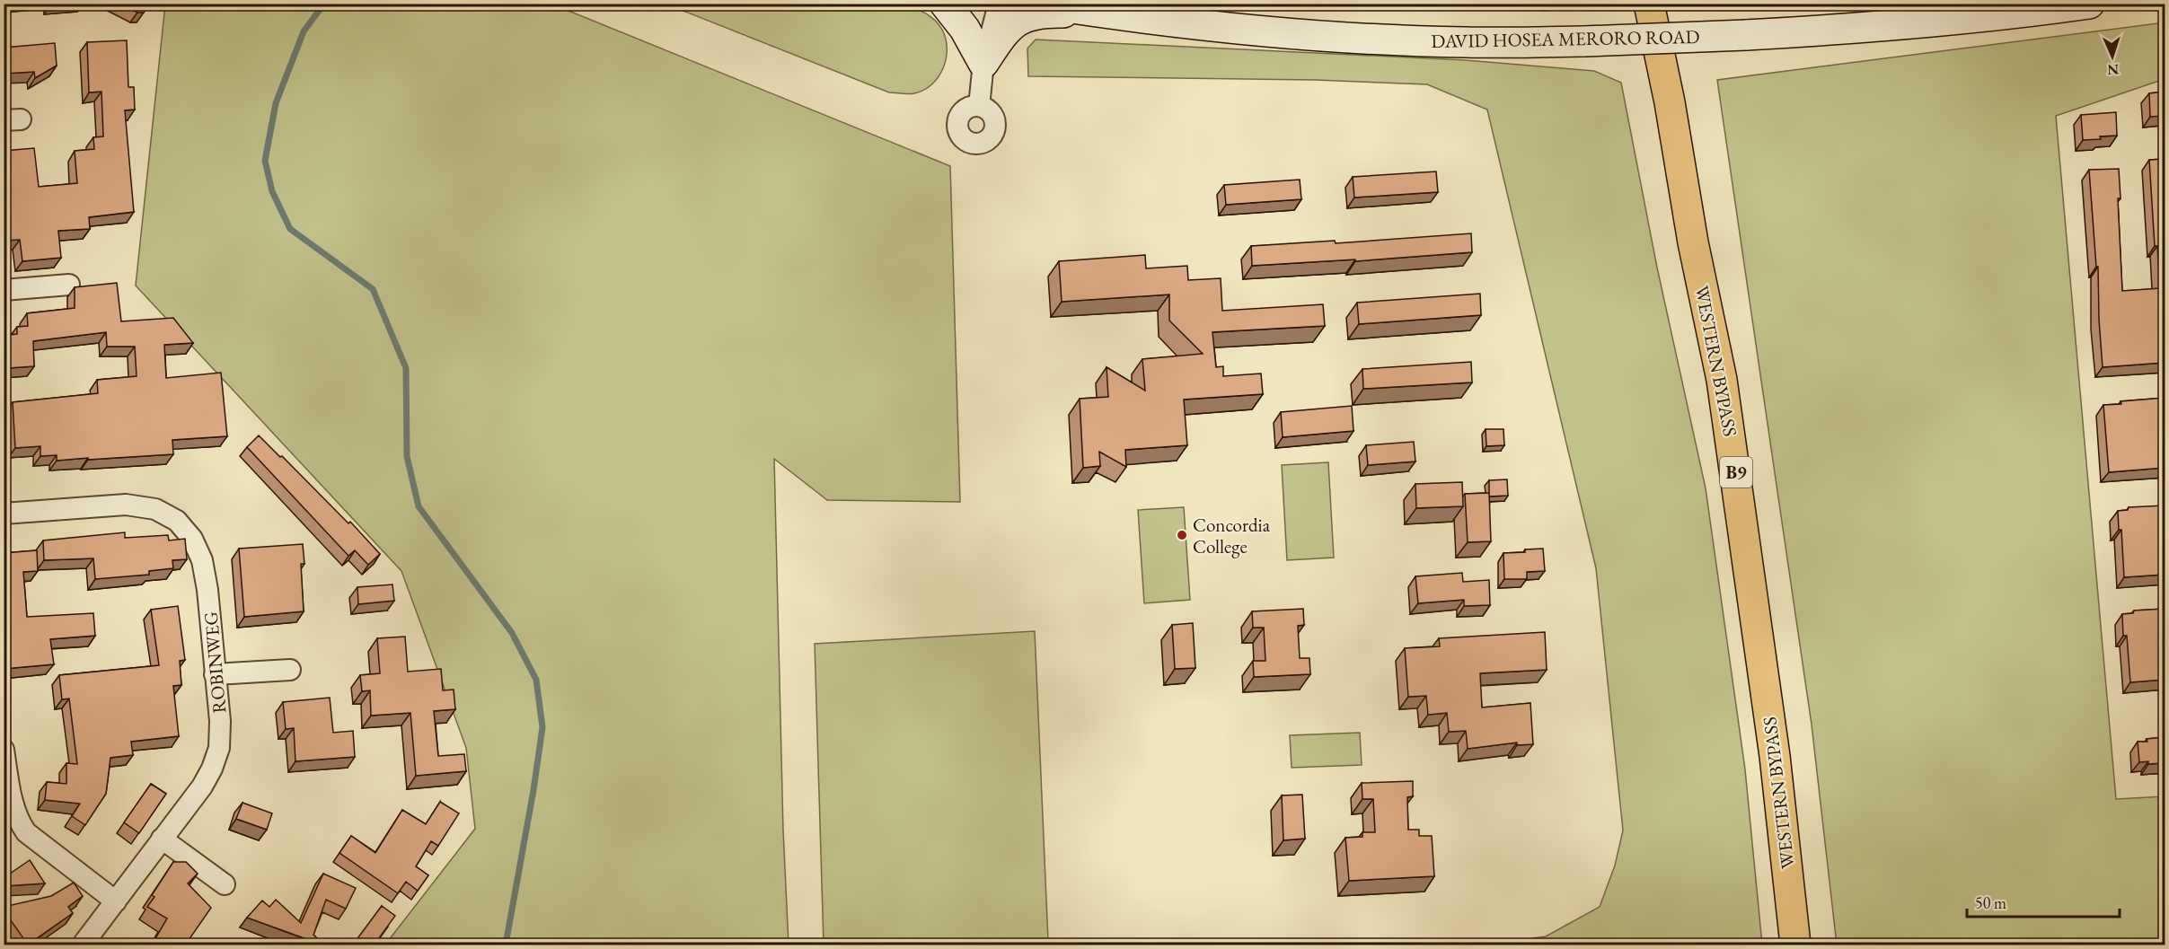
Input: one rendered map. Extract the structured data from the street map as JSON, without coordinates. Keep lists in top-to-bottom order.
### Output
{
  "streets": {
    "highway": ["WESTERN BYPASS", "B9"],
    "main road": ["DAVID HOSEA MERORO ROAD"],
    "street": ["ROBINWEG"]
  },
  "places": ["Concordia College"],
  "scale_bar": "50 m",
  "north": "bottom"
}
